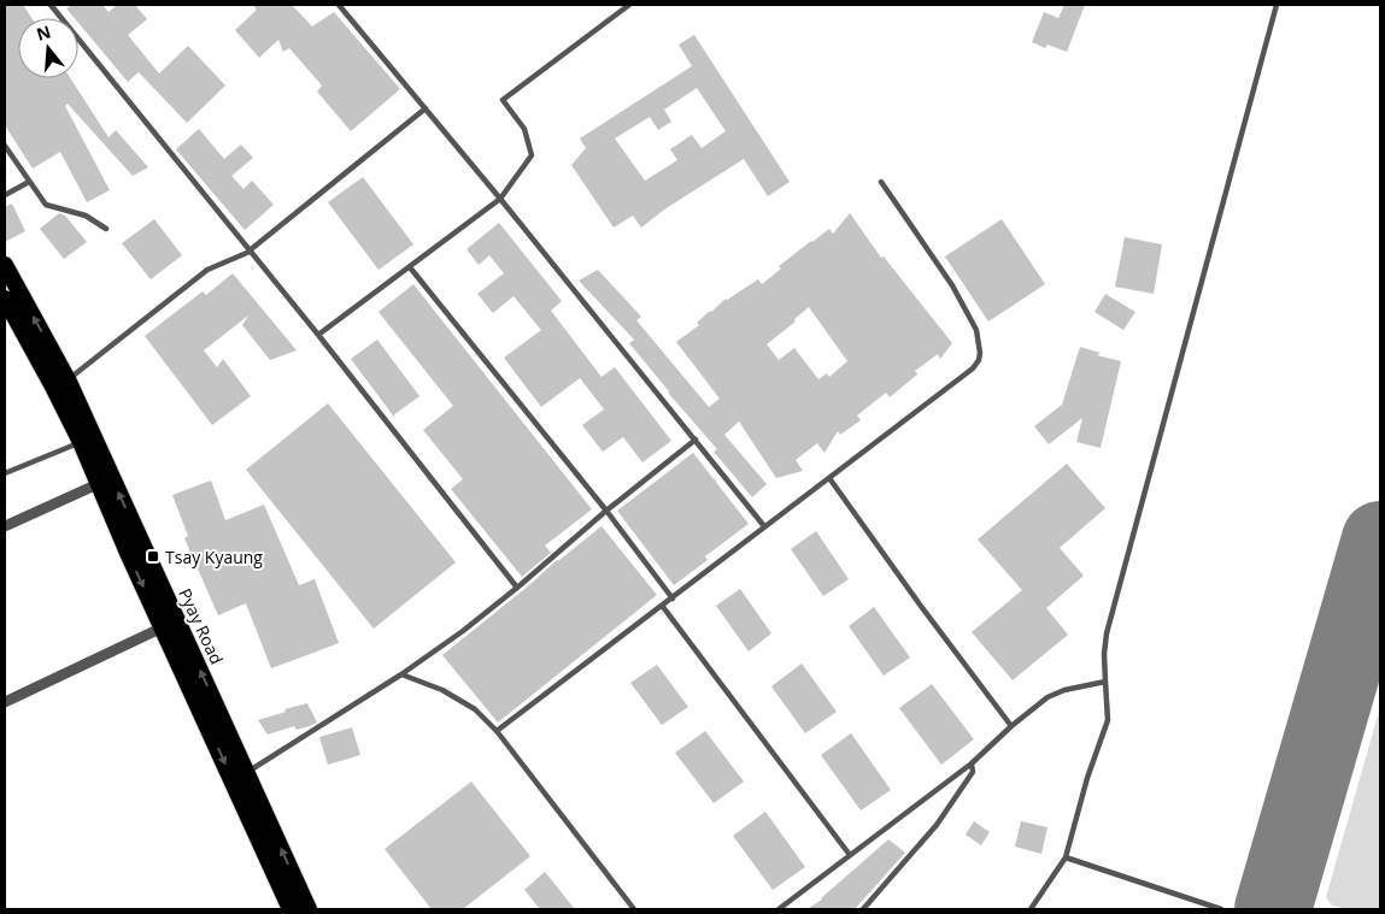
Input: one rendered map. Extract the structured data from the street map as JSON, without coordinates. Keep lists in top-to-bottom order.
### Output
{
  "streets": {
    "highway": ["Pyay Road"]
  },
  "places": {
    "transit": ["Tsay Kyaung"]
  },
  "north": "top"
}
